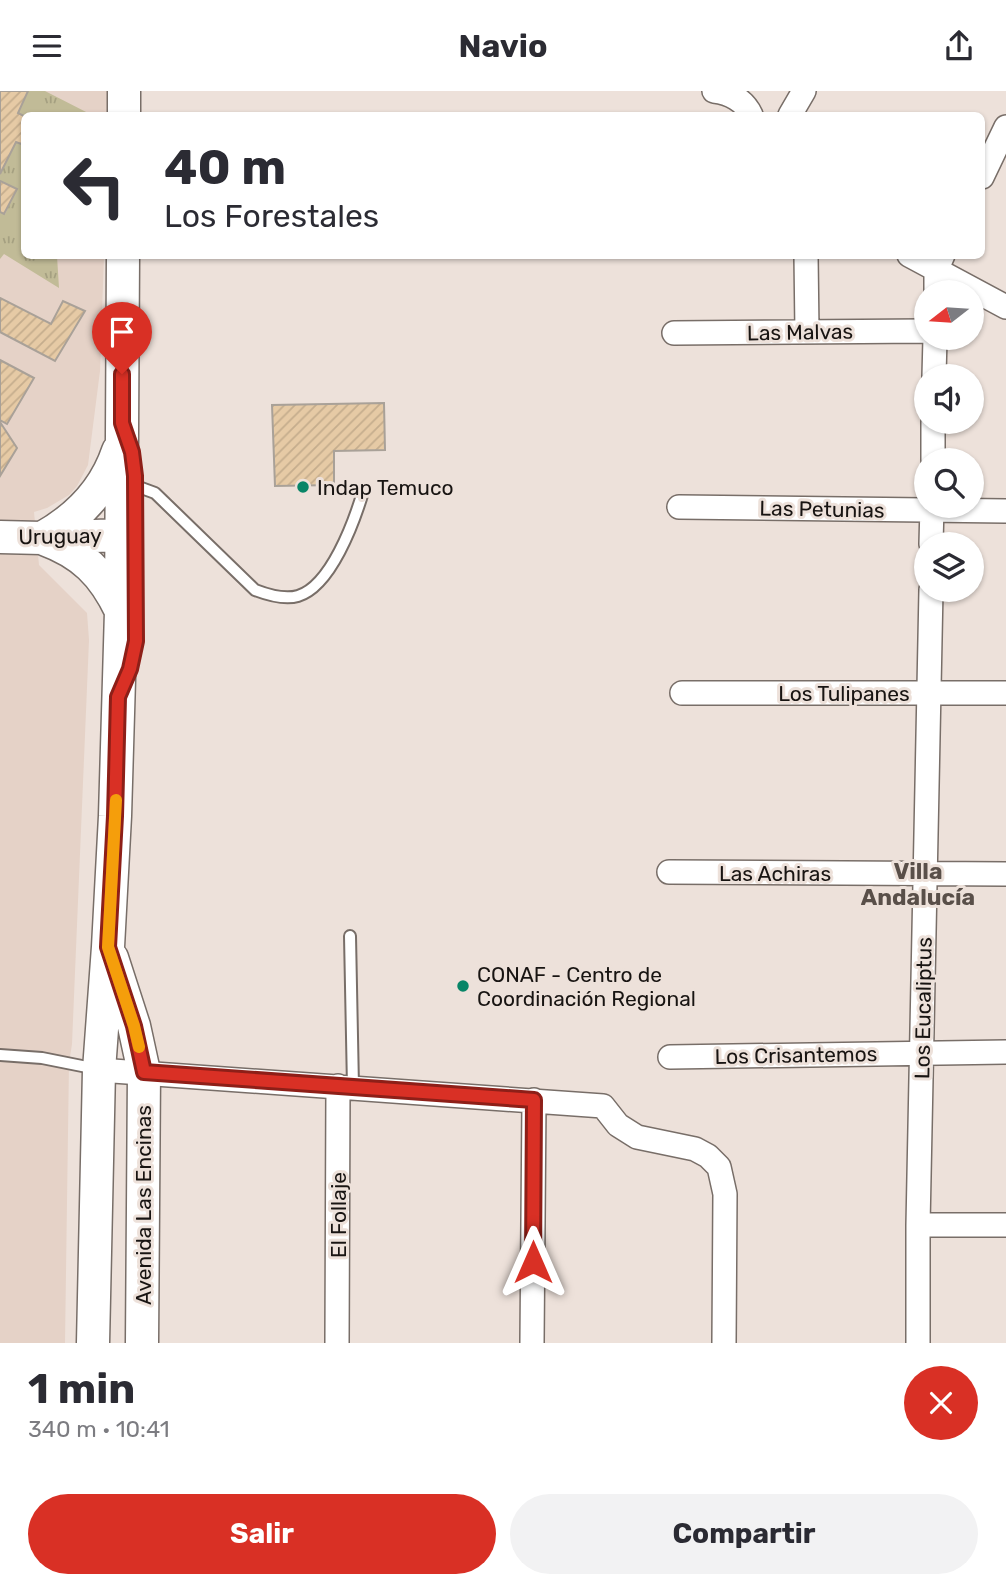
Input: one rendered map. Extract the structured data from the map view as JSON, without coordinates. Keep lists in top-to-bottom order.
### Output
{
  "streets": {
    "main road": ["Uruguay", "Avenida Las Encinas"],
    "street": [
      "Las Malvas",
      "Las Petunias",
      "Los Tulipanes",
      "Las Achiras",
      "Los Eucaliptus",
      "Los Crisantemos",
      "El Follaje"
    ]
  },
  "crossings": [
    ["Uruguay", "Avenida Las Encinas"],
    ["Los Tulipanes", "Los Eucaliptus"],
    ["Las Achiras", "Los Eucaliptus"],
    ["Los Eucaliptus", "Los Crisantemos"]
  ],
  "districts": ["Villa Andalucía"],
  "places": ["Indap Temuco", "CONAF - Centro de Coordinación Regional"],
  "north": "left",
  "page": {
    "header": "Navio",
    "turn": ["40 m", "Los Forestales"],
    "heading": ["1 min", "340 m · 10:41"],
    "buttons": ["Salir", "Compartir"]
  }
}
